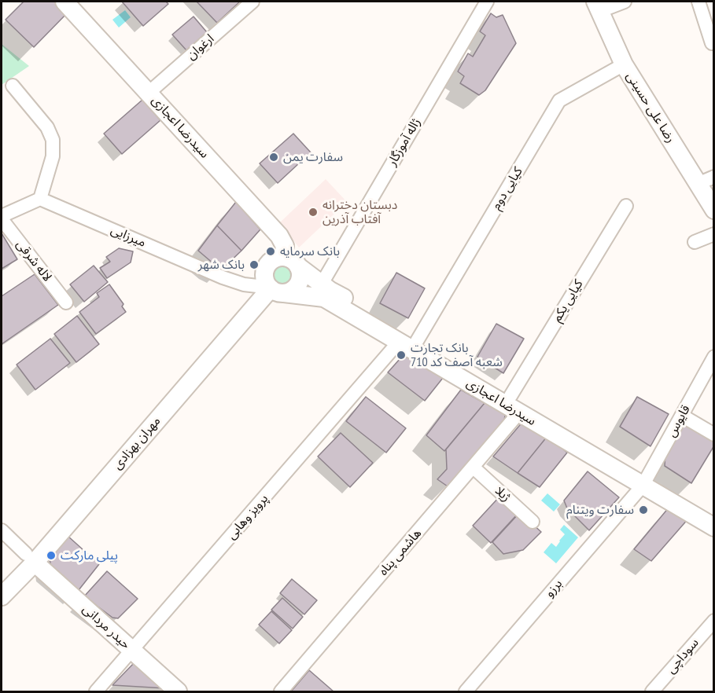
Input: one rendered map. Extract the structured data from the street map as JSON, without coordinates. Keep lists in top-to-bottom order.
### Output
{
  "streets": {
    "main road": [
      "رضا علی حسینی",
      "سیدرضا اعجازی",
      "مهران بهزادی",
      "حیدر مردانی"
    ],
    "street": [
      "ارغوان",
      "ژاله آموزگار",
      "کیایی دوم",
      "میرزایی",
      "لاله شرقی",
      "کیایی یکم",
      "قایوس",
      "ژیلا",
      "پرویز وهابی",
      "هاشمی پناه",
      "برزو",
      "سوداچی"
    ]
  },
  "crossings": [
    ["ارغوان", "سیدرضا اعجازی"],
    ["رضا علی حسینی", "کیایی دوم"],
    ["سیدرضا اعجازی", "ژاله آموزگار"],
    ["سیدرضا اعجازی", "کیایی دوم"],
    ["سیدرضا اعجازی", "میرزایی"],
    ["سیدرضا اعجازی", "کیایی یکم"],
    ["سیدرضا اعجازی", "قایوس"],
    ["سیدرضا اعجازی", "مهران بهزادی"],
    ["سیدرضا اعجازی", "پرویز وهابی"],
    ["سیدرضا اعجازی", "هاشمی پناه"],
    ["سیدرضا اعجازی", "برزو"],
    ["میرزایی", "مهران بهزادی"],
    ["قایوس", "برزو"],
    ["مهران بهزادی", "حیدر مردانی"],
    ["ژیلا", "هاشمی پناه"],
    ["پرویز وهابی", "حیدر مردانی"]
  ],
  "places": [
    "سفارت یمن",
    "دبستان دخترانه آفتاب آذرین",
    "بانک سرمایه",
    "بانک شهر",
    "بانک تجارت شعبه آصف کد 710",
    "سفارت ویتنام",
    "پیلی مارکت"
  ]
}
